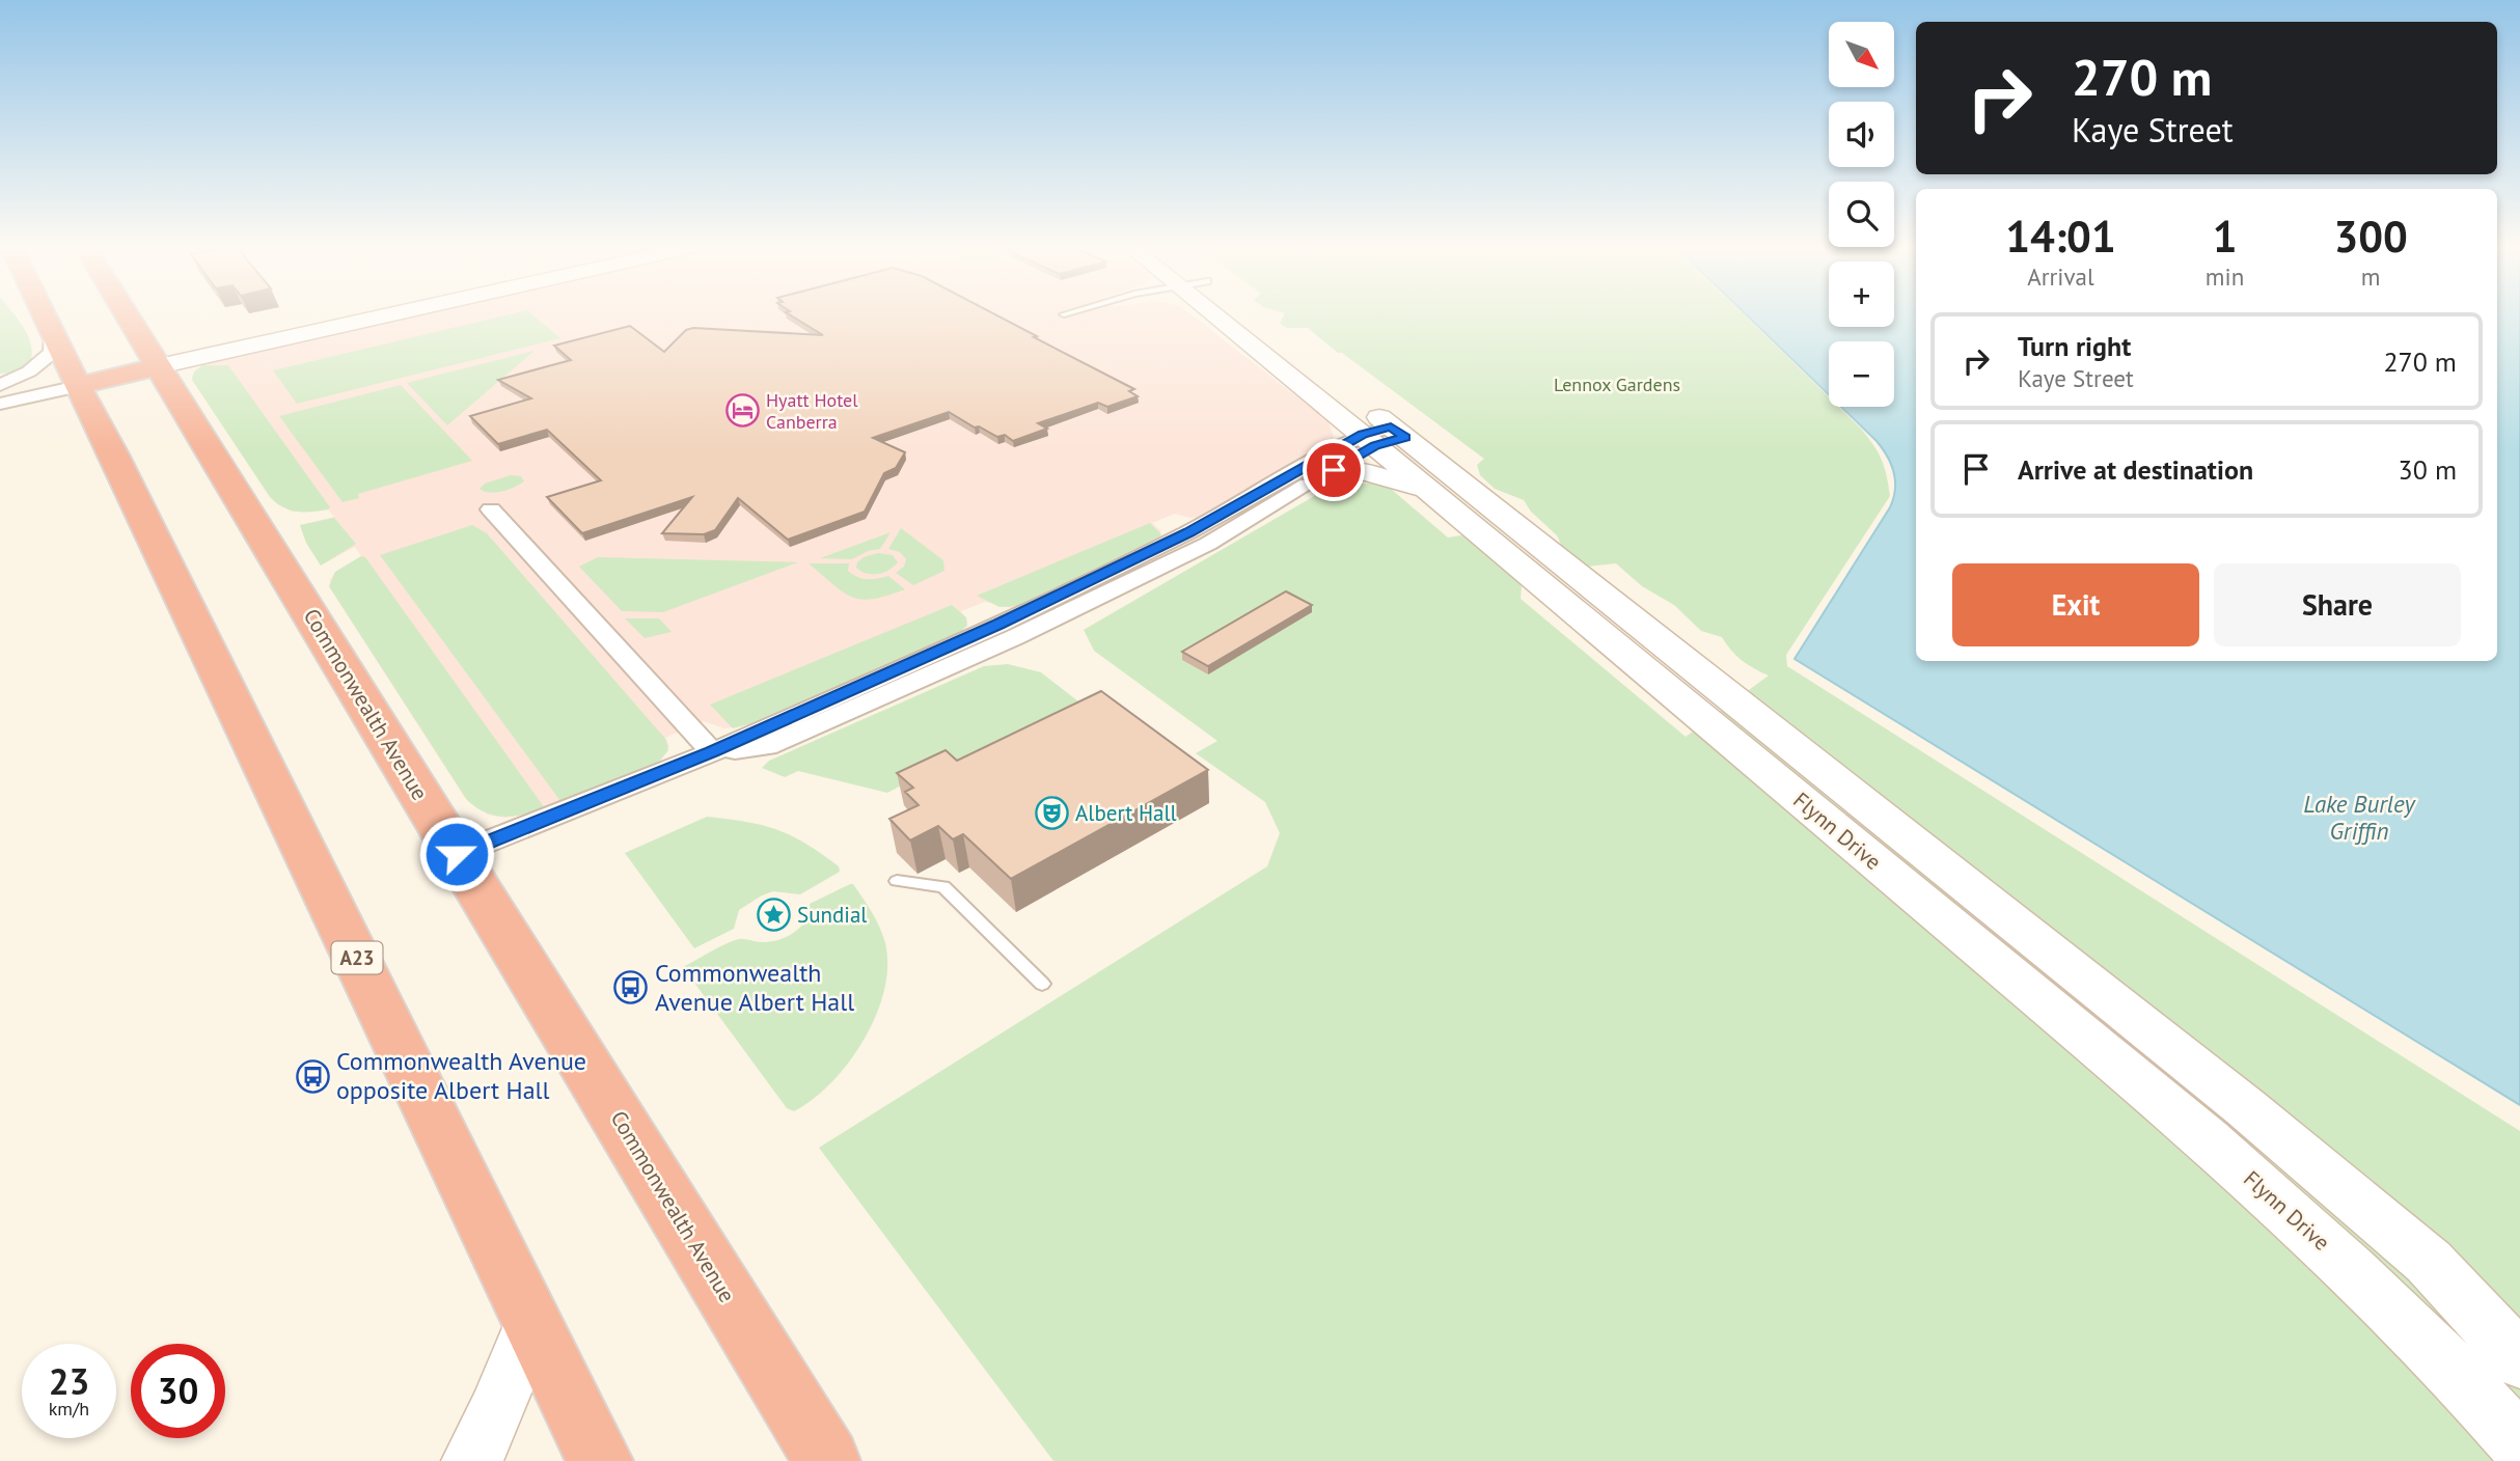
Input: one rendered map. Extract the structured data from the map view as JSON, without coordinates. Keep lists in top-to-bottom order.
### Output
{
  "streets": {
    "highway": ["Commonwealth Avenue", "A23"],
    "main road": ["Flynn Drive"]
  },
  "water": ["Lake Burley Griffin"],
  "parks": ["Lennox Gardens"],
  "places": {
    "hotel": ["Hyatt Hotel Canberra"],
    "theatre": ["Albert Hall"],
    "place": ["Sundial"],
    "bus stop": ["Commonwealth Avenue Albert Hall", "Commonwealth Avenue opposite Albert Hall"]
  },
  "north": "bottom right",
  "page": {
    "map_buttons": ["+", "−"],
    "turn": ["270 m", "Kaye Street"],
    "eta": [
      "14:01",
      "Arrival",
      "1",
      "min",
      "300",
      "m"
    ],
    "list": [
      {
        "name": "Turn right",
        "note": "Kaye Street",
        "value": "270 m"
      },
      {
        "name": "Arrive at destination",
        "value": "30 m"
      }
    ],
    "buttons": ["Exit", "Share"],
    "speed": "23 km/h",
    "limit": "30"
  }
}
